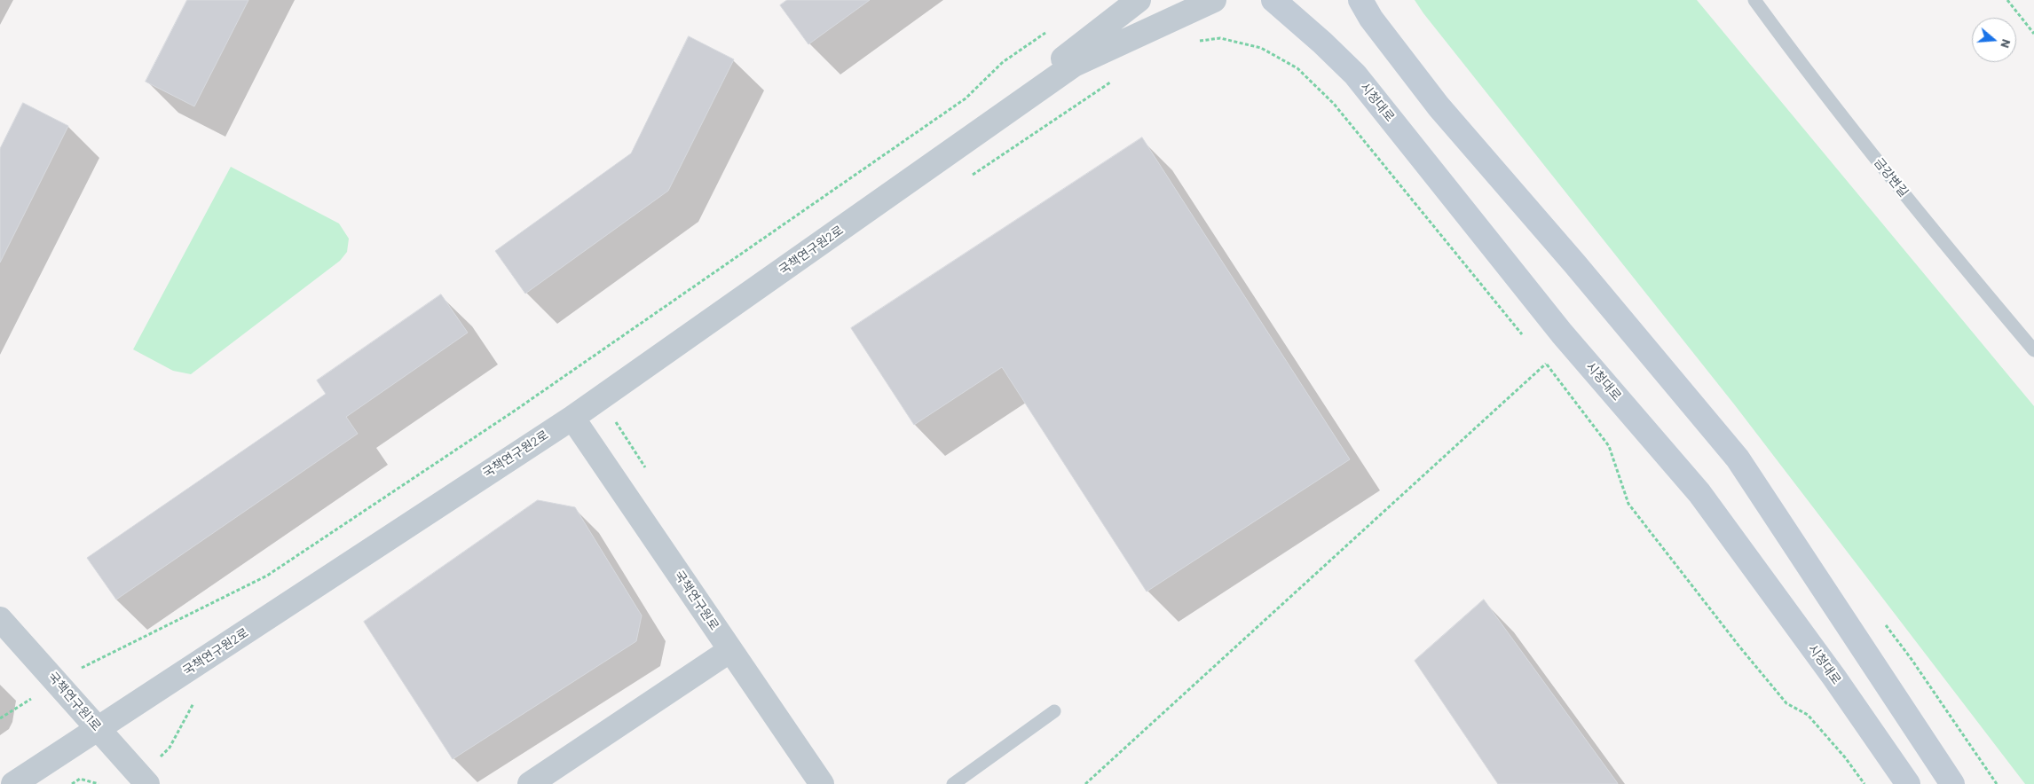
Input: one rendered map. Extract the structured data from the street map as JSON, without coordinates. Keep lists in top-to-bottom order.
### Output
{
  "streets": {
    "street": [
      "시청대로",
      "국책연구원2로",
      "국책연구원로",
      "국책연구원1로"
    ],
    "lane": ["금강변길"]
  },
  "crossings": [
    ["국책연구원2로", "국책연구원로"],
    ["국책연구원2로", "국책연구원1로"]
  ],
  "north": "right"
}
